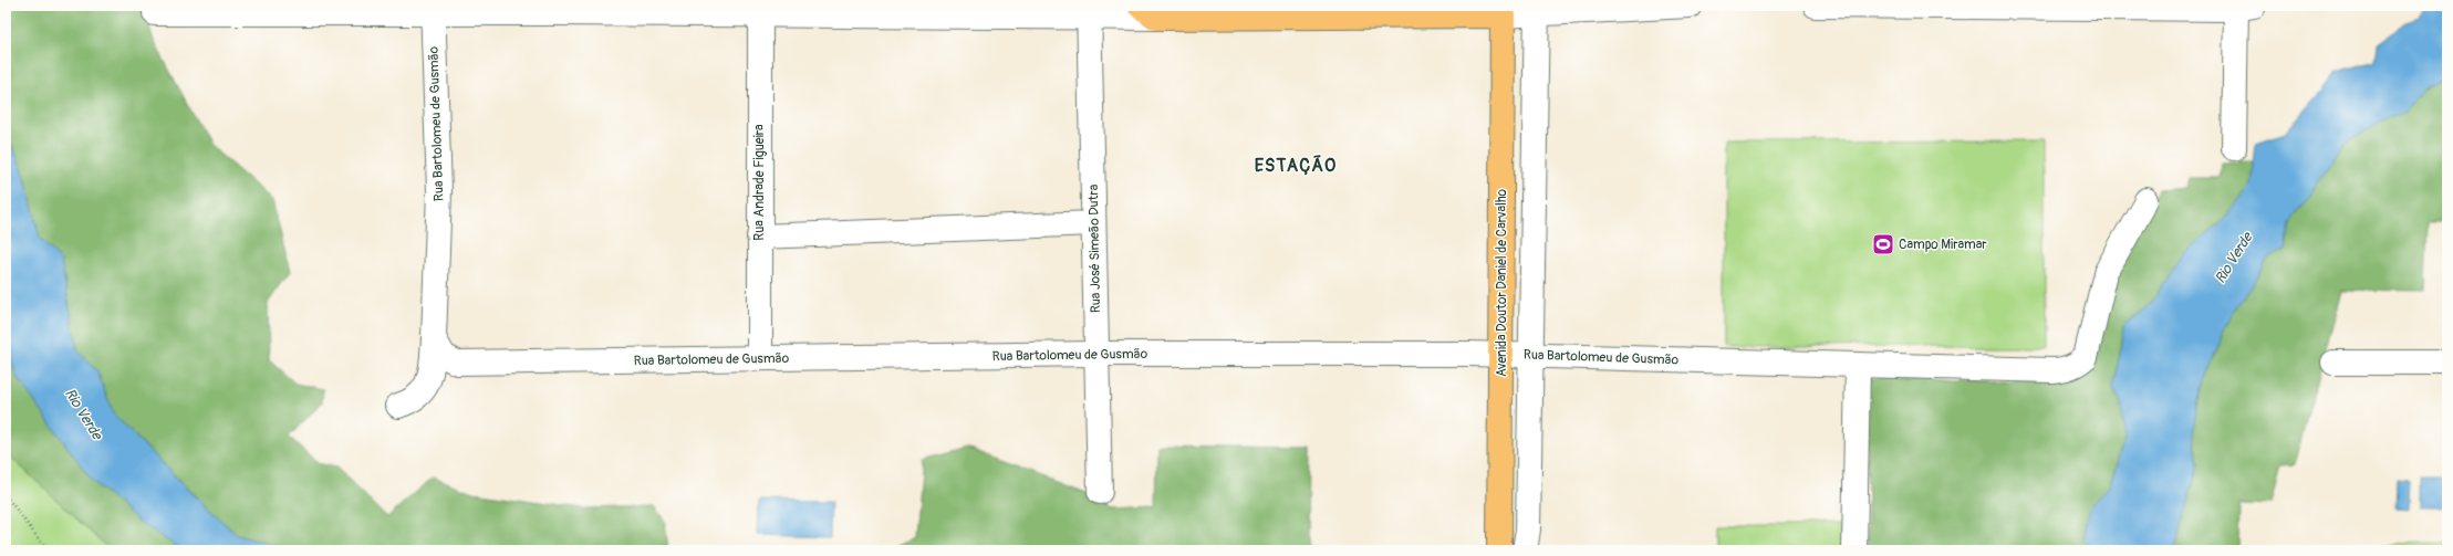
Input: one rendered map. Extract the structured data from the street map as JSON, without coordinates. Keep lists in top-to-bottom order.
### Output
{
  "streets": {
    "main road": ["Avenida Doutor Daniel de Carvalho"],
    "street": ["Rua Bartolomeu de Gusmão", "Rua Andrade Figueira", "Rua José Simeão Dutra"]
  },
  "crossings": [
    ["Rua Bartolomeu de Gusmão", "Rua Andrade Figueira"],
    ["Rua Bartolomeu de Gusmão", "Rua José Simeão Dutra"],
    ["Rua Bartolomeu de Gusmão", "Avenida Doutor Daniel de Carvalho"]
  ],
  "districts": ["ESTAÇÃO"],
  "water": ["Rio Verde"],
  "places": {
    "sports": ["Campo Miramar"]
  }
}
